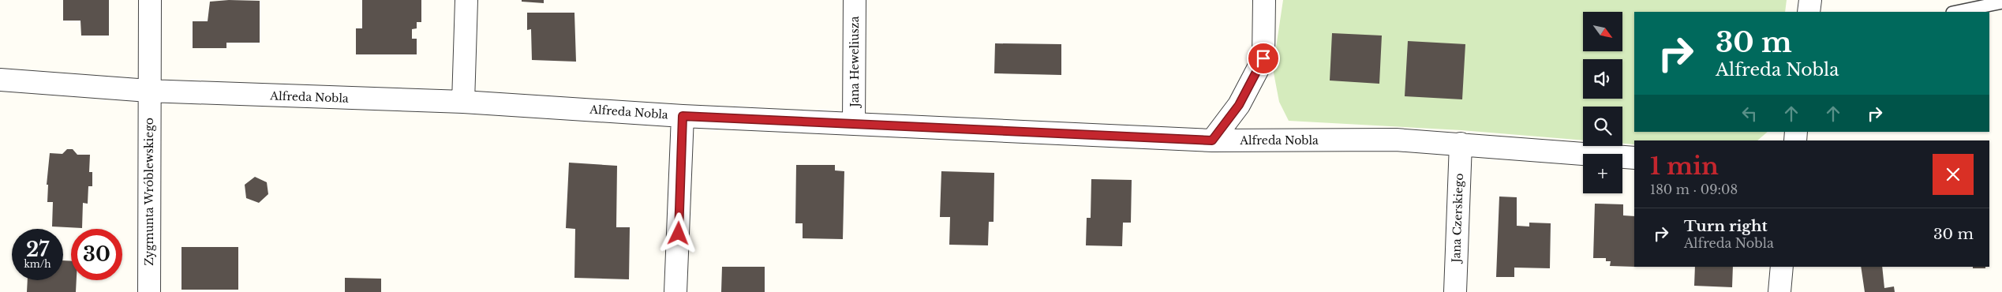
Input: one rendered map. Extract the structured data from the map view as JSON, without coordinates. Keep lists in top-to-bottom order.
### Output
{
  "streets": {
    "street": [
      "Jana Heweliusza",
      "Alfreda Nobla",
      "Zygmunta Wróblewskiego",
      "Jana Czerskiego"
    ]
  },
  "crossings": [
    ["Jana Heweliusza", "Alfreda Nobla"],
    ["Alfreda Nobla", "Zygmunta Wróblewskiego"],
    ["Alfreda Nobla", "Jana Czerskiego"]
  ],
  "north": "bottom right",
  "page": {
    "map_buttons": "+",
    "turn": ["30 m", "Alfreda Nobla"],
    "heading": ["1 min", "180 m · 09:08"],
    "list": [
      {
        "name": "Turn right",
        "note": "Alfreda Nobla",
        "value": "30 m"
      }
    ],
    "speed": "27 km/h",
    "limit": "30"
  }
}
